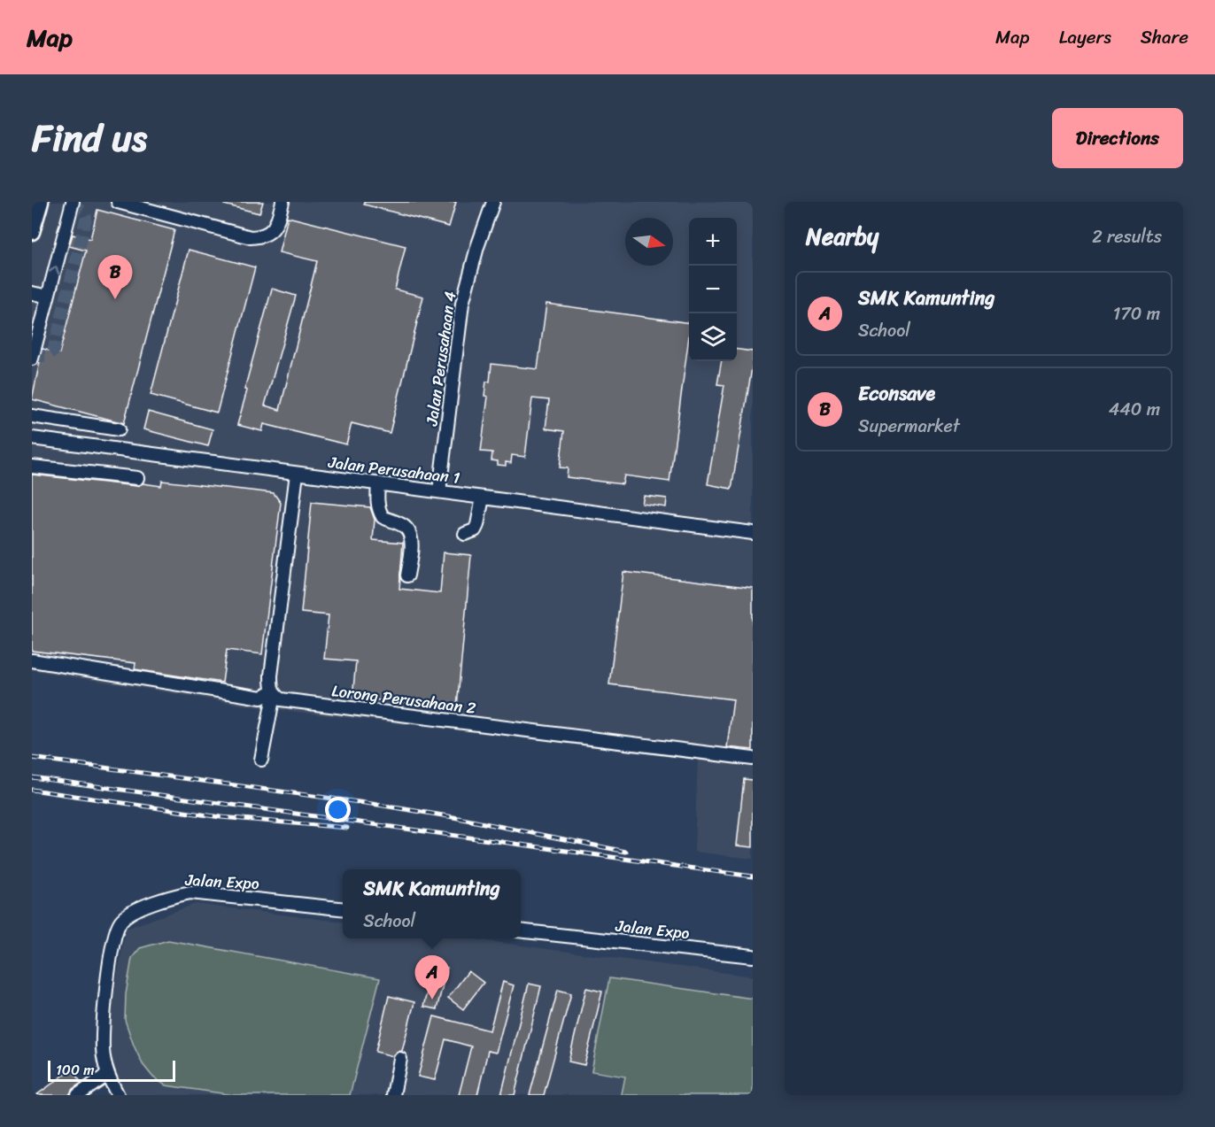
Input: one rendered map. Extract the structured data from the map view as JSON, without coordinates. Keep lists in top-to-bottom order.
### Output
{
  "streets": {
    "street": [
      "Jalan Perusahaan 4",
      "Jalan Perusahaan 1",
      "Lorong Perusahaan 2",
      "Jalan Expo"
    ]
  },
  "crossings": [
    ["Jalan Perusahaan 4", "Jalan Perusahaan 1"]
  ],
  "scale_bar": "100 m",
  "north": "right",
  "page": {
    "header": "Map",
    "nav": ["Map", "Layers", "Share"],
    "title": "Find us",
    "buttons": "Directions",
    "heading": ["Nearby", "2 results"],
    "map_buttons": ["+", "−"],
    "pins": ["B", "A"],
    "list": [
      {
        "mark": "A",
        "name": "SMK Kamunting",
        "note": "School",
        "value": "170 m"
      },
      {
        "mark": "B",
        "name": "Econsave",
        "note": "Supermarket",
        "value": "440 m"
      }
    ],
    "popup": ["SMK Kamunting", "School"],
    "scale": "100 m"
  }
}
